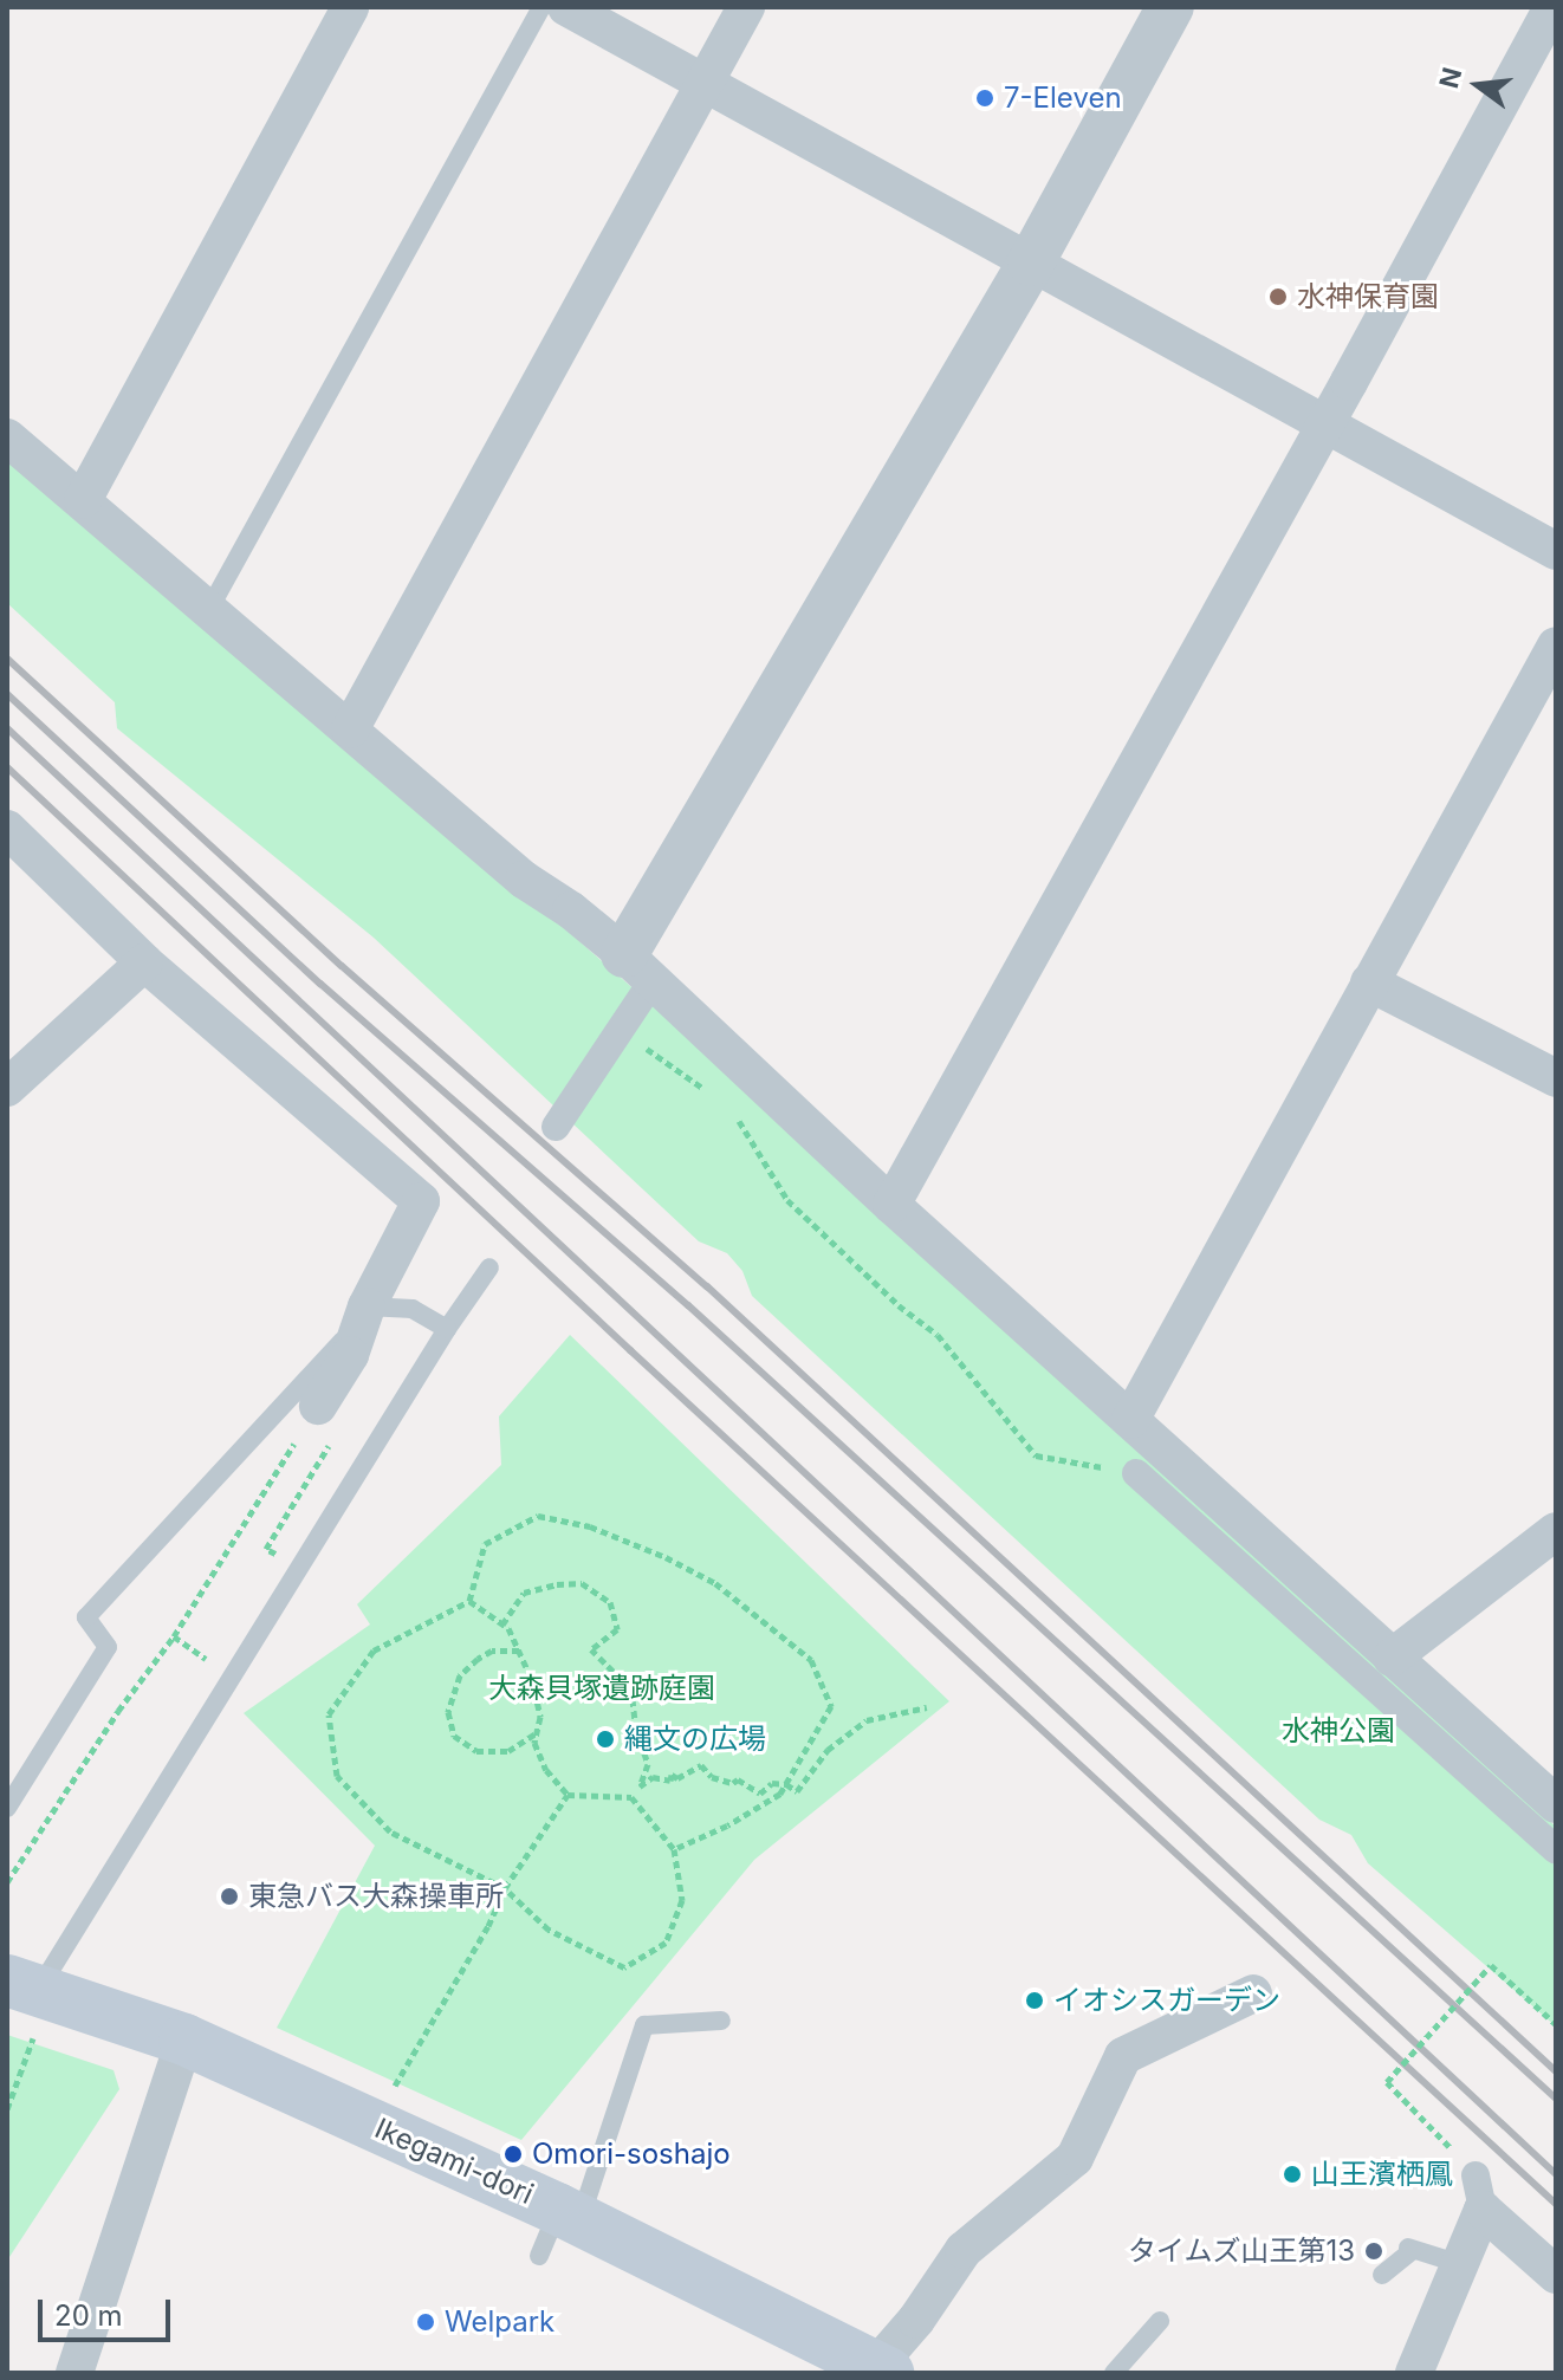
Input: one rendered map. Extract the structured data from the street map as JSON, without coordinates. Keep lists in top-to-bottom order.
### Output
{
  "streets": {
    "main road": ["Ikegami-dori"]
  },
  "parks": ["大森貝塚遺跡庭園", "水神公園"],
  "places": [
    "7-Eleven",
    "水神保育園",
    "縄文の広場",
    "東急バス大森操車所",
    "イオシスガーデン",
    "Omori-soshajo",
    "山王濱栖鳳",
    "タイムズ山王第13",
    "Welpark"
  ],
  "scale_bar": "20 m",
  "north": "left"
}
